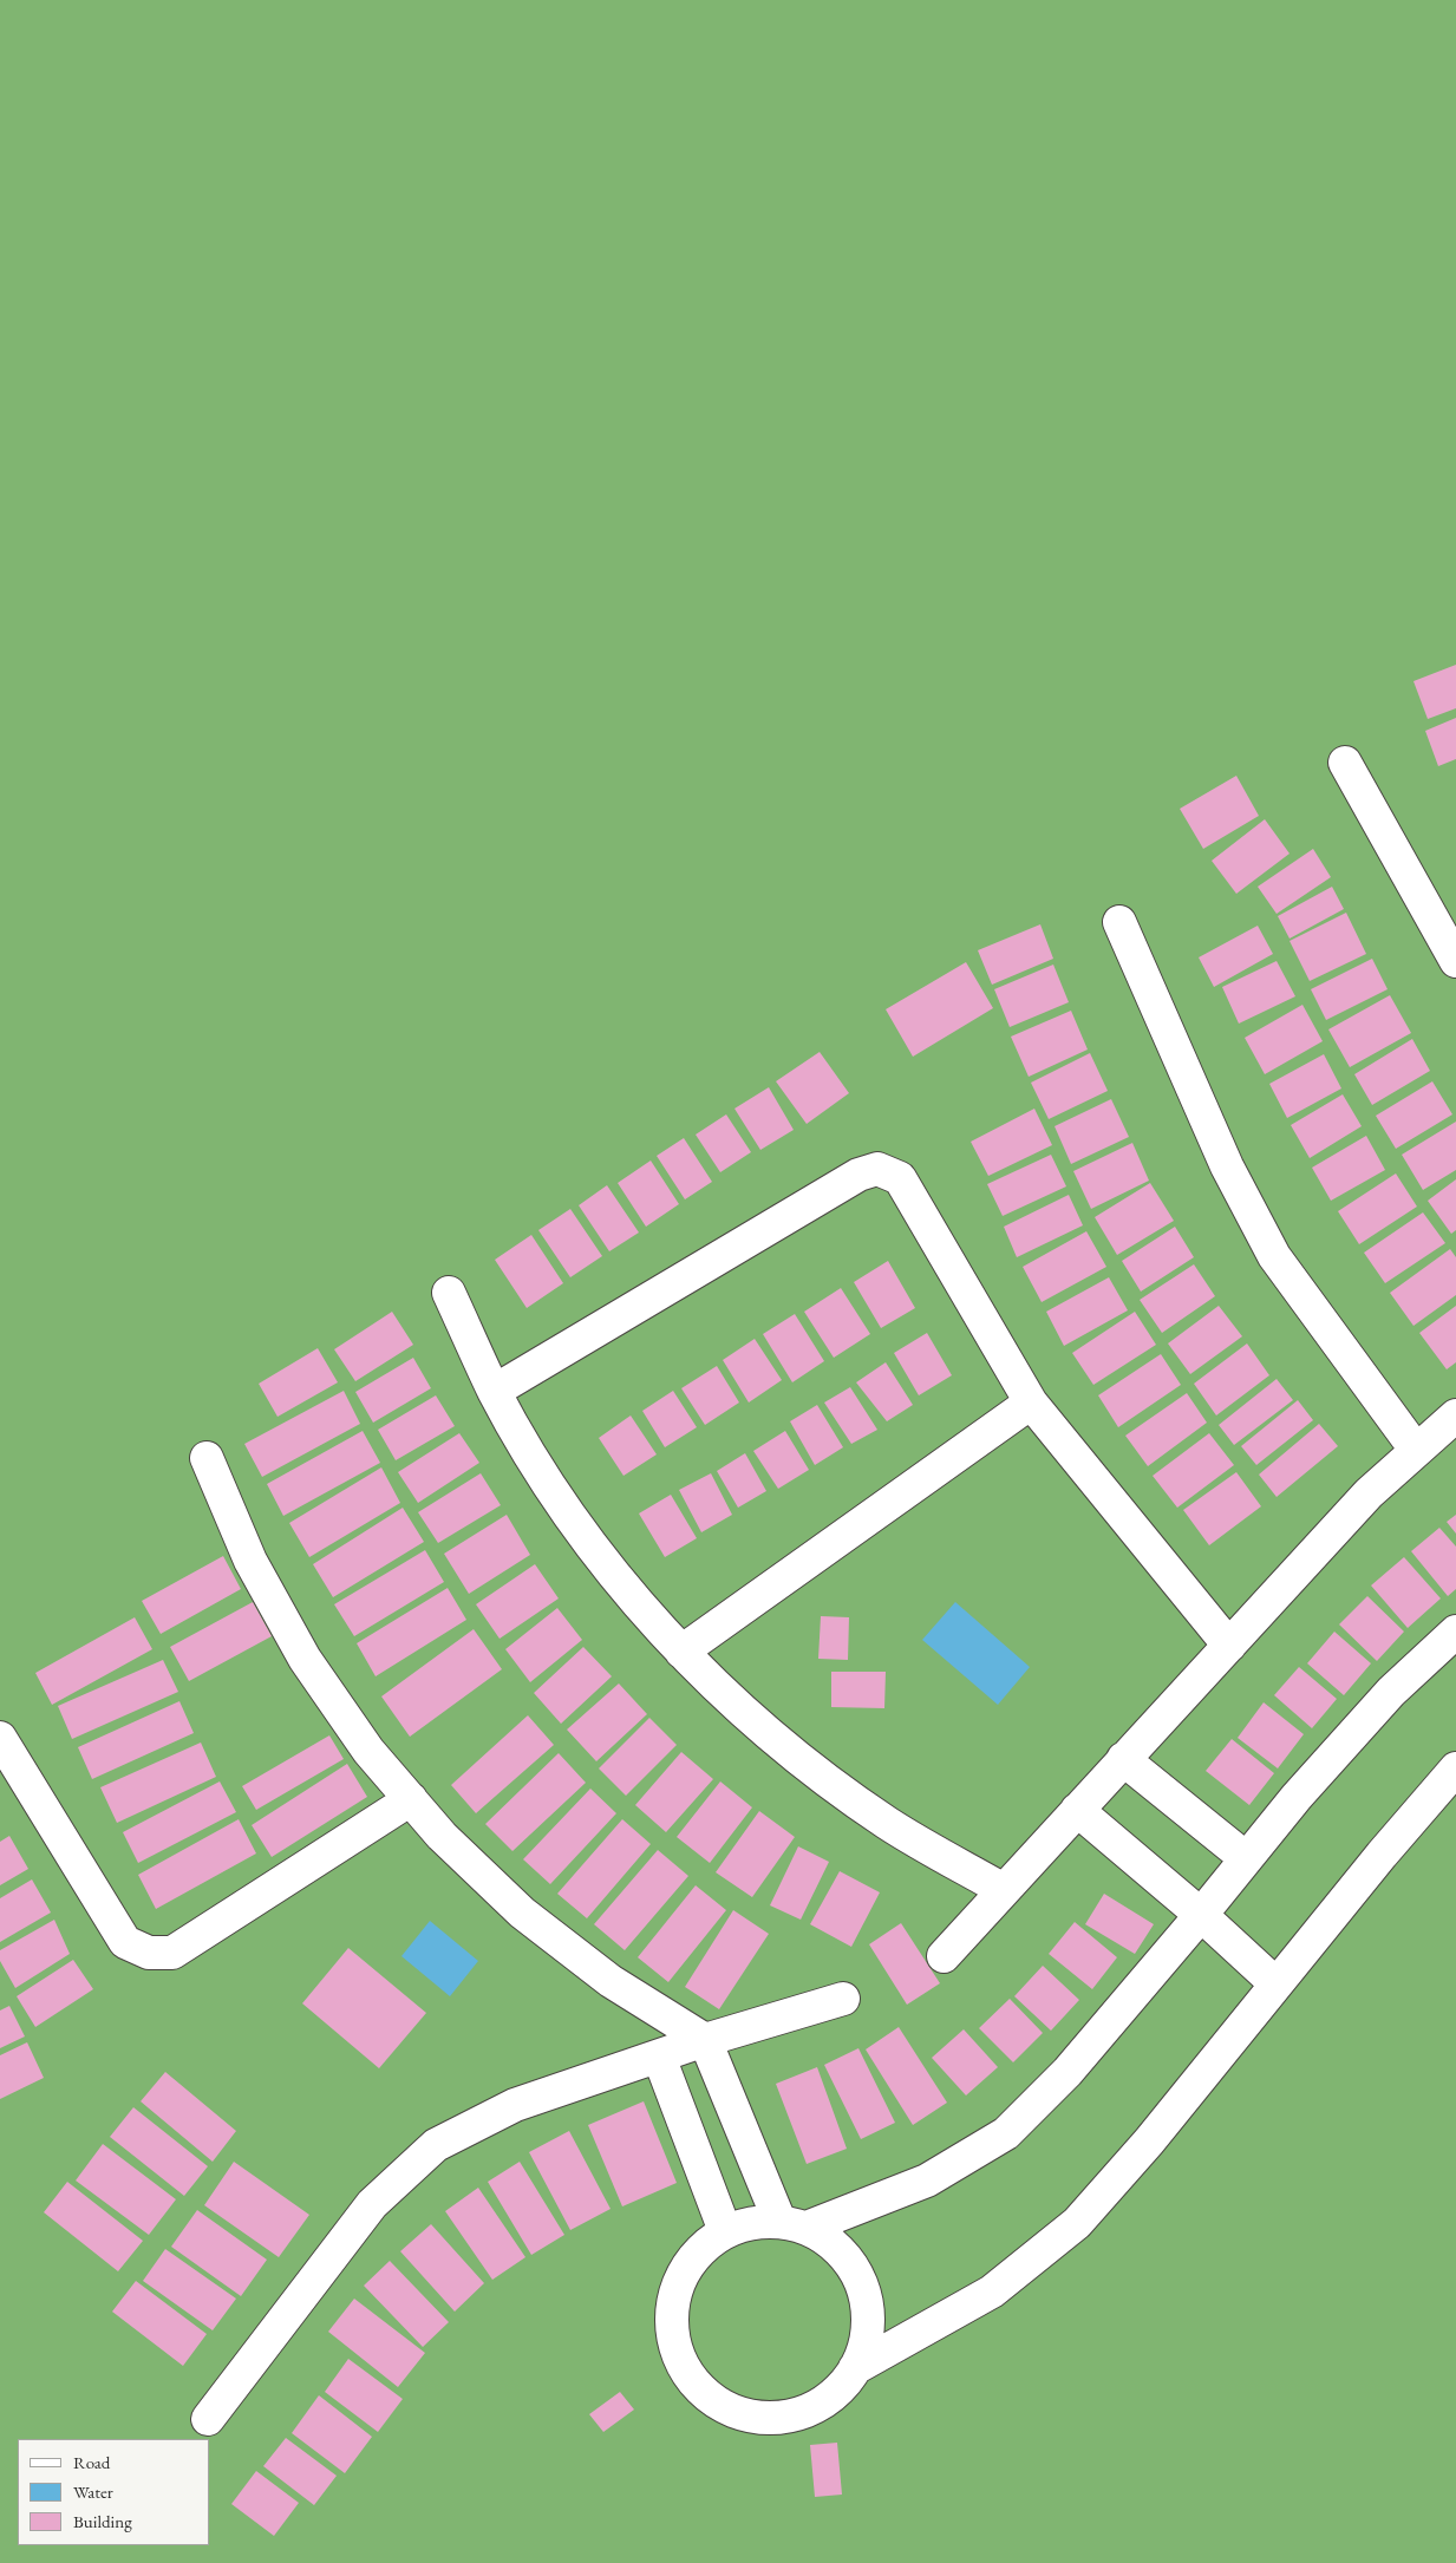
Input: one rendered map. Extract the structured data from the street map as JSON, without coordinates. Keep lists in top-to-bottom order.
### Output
{
  "legend": ["Road", "Water", "Building"]
}
